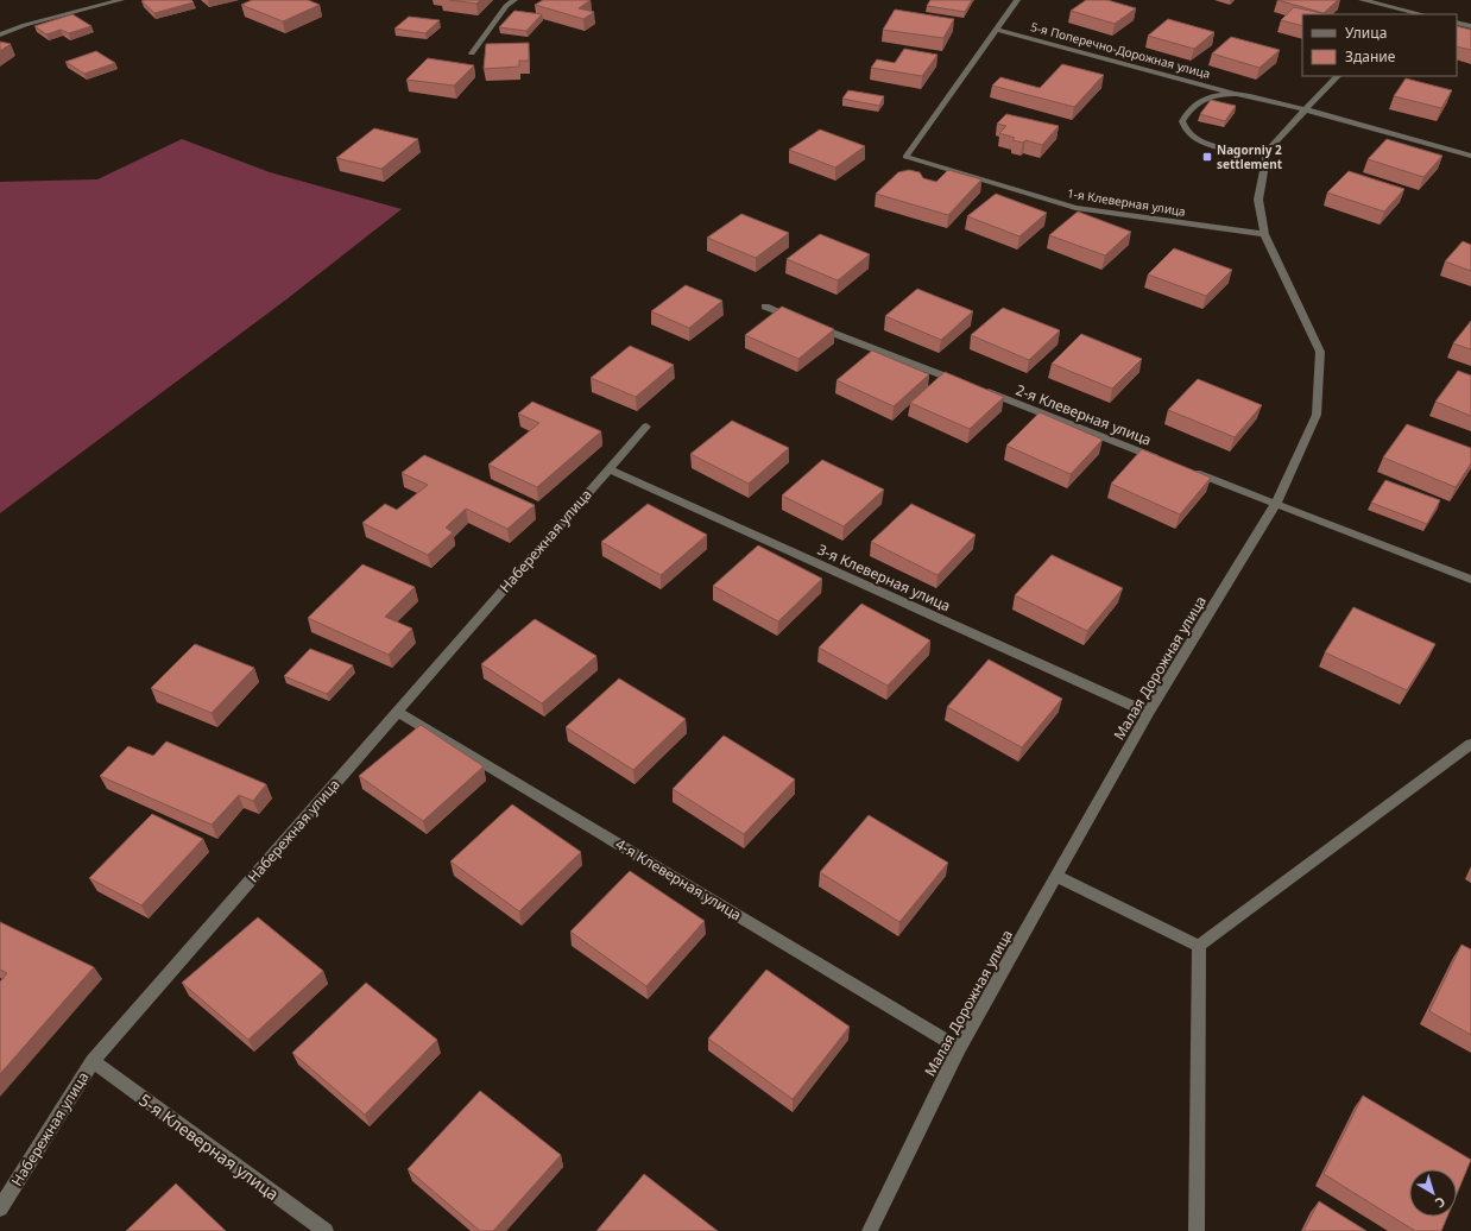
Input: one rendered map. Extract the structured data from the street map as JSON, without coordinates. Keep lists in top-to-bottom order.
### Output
{
  "streets": {
    "street": [
      "5-я Поперечно-Дорожная улица",
      "1-я Клеверная улица",
      "2-я Клеверная улица",
      "Набережная улица",
      "3-я Клеверная улица",
      "Малая Дорожная улица",
      "4-я Клеверная улица",
      "5-я Клеверная улица"
    ]
  },
  "crossings": [
    ["5-я Поперечно-Дорожная улица", "1-я Клеверная улица"],
    ["5-я Поперечно-Дорожная улица", "Малая Дорожная улица"],
    ["1-я Клеверная улица", "Малая Дорожная улица"],
    ["Набережная улица", "3-я Клеверная улица"],
    ["Набережная улица", "4-я Клеверная улица"],
    ["Набережная улица", "5-я Клеверная улица"],
    ["3-я Клеверная улица", "Малая Дорожная улица"],
    ["Малая Дорожная улица", "4-я Клеверная улица"]
  ],
  "places": {
    "transit": ["Nagorniy 2 settlement"]
  },
  "legend": ["Улица", "Здание"],
  "north": "bottom right"
}
